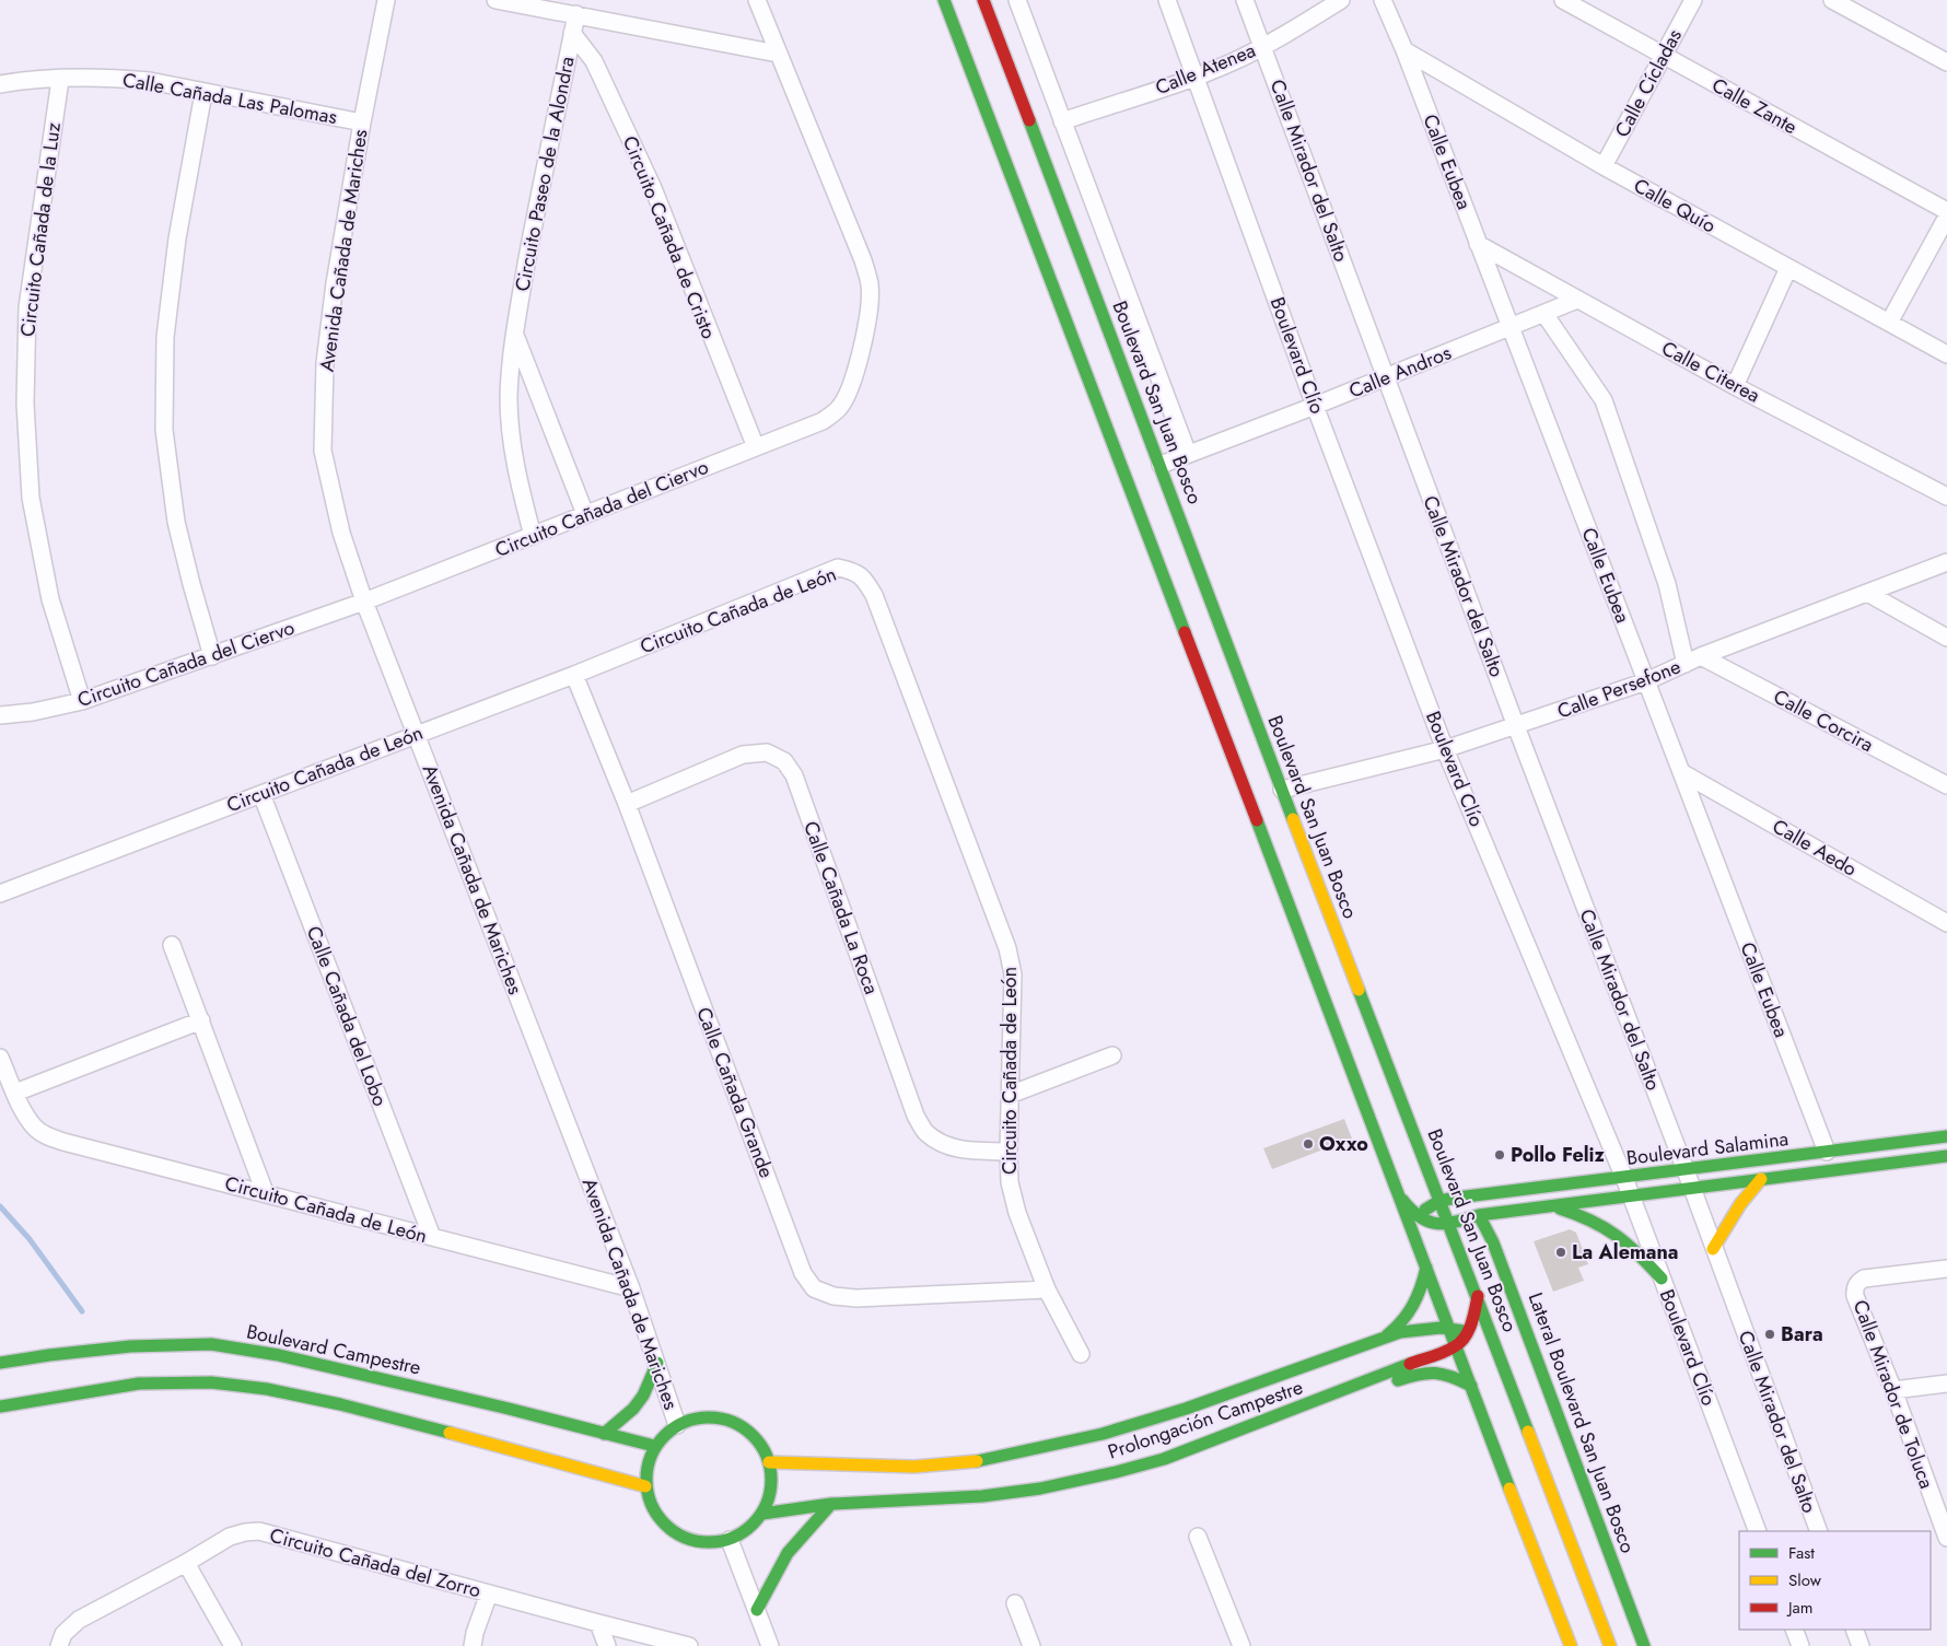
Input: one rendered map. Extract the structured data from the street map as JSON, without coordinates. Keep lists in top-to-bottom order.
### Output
{
  "streets": {
    "main road": [
      "Boulevard San Juan Bosco",
      "Boulevard Salamina",
      "Boulevard Campestre",
      "Prolongación Campestre",
      "Lateral Boulevard San Juan Bosco"
    ],
    "street": [
      "Calle Atenea",
      "Calle Cícladas",
      "Calle Cañada Las Palomas",
      "Calle Zante",
      "Calle Eubea",
      "Calle Mirador del Salto",
      "Circuito Paseo de la Alondra",
      "Calle Quío",
      "Circuito Cañada de la Luz",
      "Circuito Cañada de Cristo",
      "Avenida Cañada de Mariches",
      "Boulevard Clío",
      "Calle Andros",
      "Calle Citerea",
      "Circuito Cañada del Ciervo",
      "Circuito Cañada de León",
      "Calle Persefone",
      "Calle Corcira",
      "Calle Aedo",
      "Calle Cañada La Roca",
      "Calle Cañada del Lobo",
      "Calle Cañada Grande",
      "Calle Mirador de Toluca",
      "Circuito Cañada del Zorro"
    ]
  },
  "crossings": [
    ["Calle Atenea", "Calle Mirador del Salto"],
    ["Calle Atenea", "Boulevard Clío"],
    ["Calle Cícladas", "Calle Zante"],
    ["Calle Cícladas", "Calle Quío"],
    ["Calle Cañada Las Palomas", "Circuito Cañada de la Luz"],
    ["Calle Cañada Las Palomas", "Avenida Cañada de Mariches"],
    ["Calle Eubea", "Calle Quío"],
    ["Calle Eubea", "Calle Andros"],
    ["Calle Eubea", "Calle Citerea"],
    ["Calle Eubea", "Calle Persefone"],
    ["Calle Eubea", "Calle Aedo"],
    ["Calle Eubea", "Boulevard Salamina"],
    ["Calle Mirador del Salto", "Calle Andros"],
    ["Calle Mirador del Salto", "Calle Persefone"],
    ["Calle Mirador del Salto", "Boulevard Salamina"],
    ["Circuito Paseo de la Alondra", "Circuito Cañada de Cristo"],
    ["Circuito Paseo de la Alondra", "Circuito Cañada del Ciervo"],
    ["Circuito Cañada de la Luz", "Circuito Cañada del Ciervo"],
    ["Circuito Cañada de Cristo", "Circuito Cañada del Ciervo"],
    ["Avenida Cañada de Mariches", "Circuito Cañada del Ciervo"],
    ["Avenida Cañada de Mariches", "Circuito Cañada de León"],
    ["Avenida Cañada de Mariches", "Boulevard Campestre"],
    ["Avenida Cañada de Mariches", "Prolongación Campestre"],
    ["Boulevard Clío", "Calle Andros"],
    ["Boulevard Clío", "Calle Persefone"],
    ["Boulevard Clío", "Boulevard Salamina"],
    ["Calle Andros", "Calle Citerea"],
    ["Calle Andros", "Boulevard San Juan Bosco"],
    ["Boulevard San Juan Bosco", "Calle Persefone"],
    ["Boulevard San Juan Bosco", "Boulevard Salamina"],
    ["Boulevard San Juan Bosco", "Prolongación Campestre"],
    ["Circuito Cañada de León", "Calle Cañada La Roca"],
    ["Circuito Cañada de León", "Calle Cañada del Lobo"],
    ["Circuito Cañada de León", "Calle Cañada Grande"],
    ["Calle Persefone", "Calle Corcira"],
    ["Calle Cañada La Roca", "Calle Cañada Grande"],
    ["Boulevard Salamina", "Lateral Boulevard San Juan Bosco"],
    ["Boulevard Campestre", "Prolongación Campestre"]
  ],
  "places": [
    "Oxxo",
    "Pollo Feliz",
    "La Alemana",
    "Bara"
  ],
  "legend": ["Fast", "Slow", "Jam"]
}
